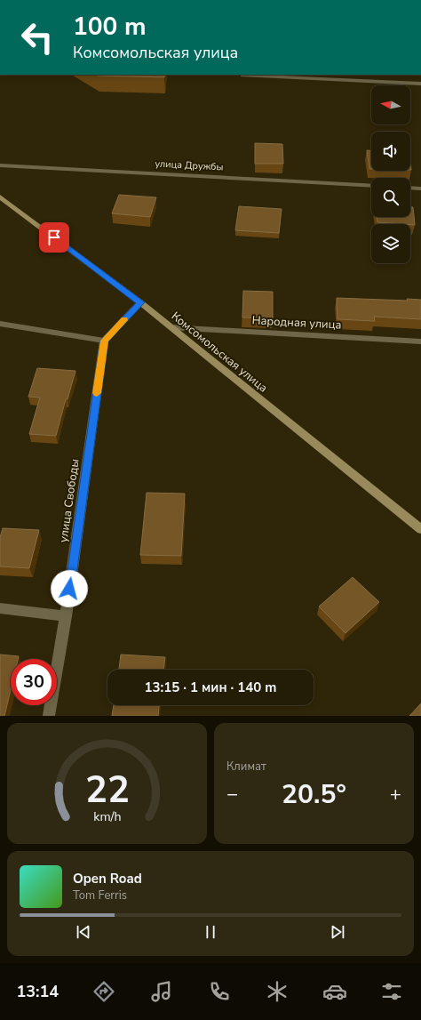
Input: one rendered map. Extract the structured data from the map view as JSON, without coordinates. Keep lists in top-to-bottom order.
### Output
{
  "streets": {
    "main road": ["Комсомольская улица"],
    "street": ["улица Дружбы", "Народная улица", "улица Свободы"]
  },
  "crossings": [
    ["Народная улица", "Комсомольская улица"]
  ],
  "north": "left",
  "page": {
    "turn": ["100 m", "Комсомольская улица"],
    "limit": "30",
    "trip": "13:15 · 1 мин · 140 m",
    "tile": "Климат",
    "heat": ["−", "20.5°", "+"],
    "song": ["Open Road", "Tom Ferris"],
    "tabs": "13:14",
    "gauge": ["22", "km/h"]
  }
}
